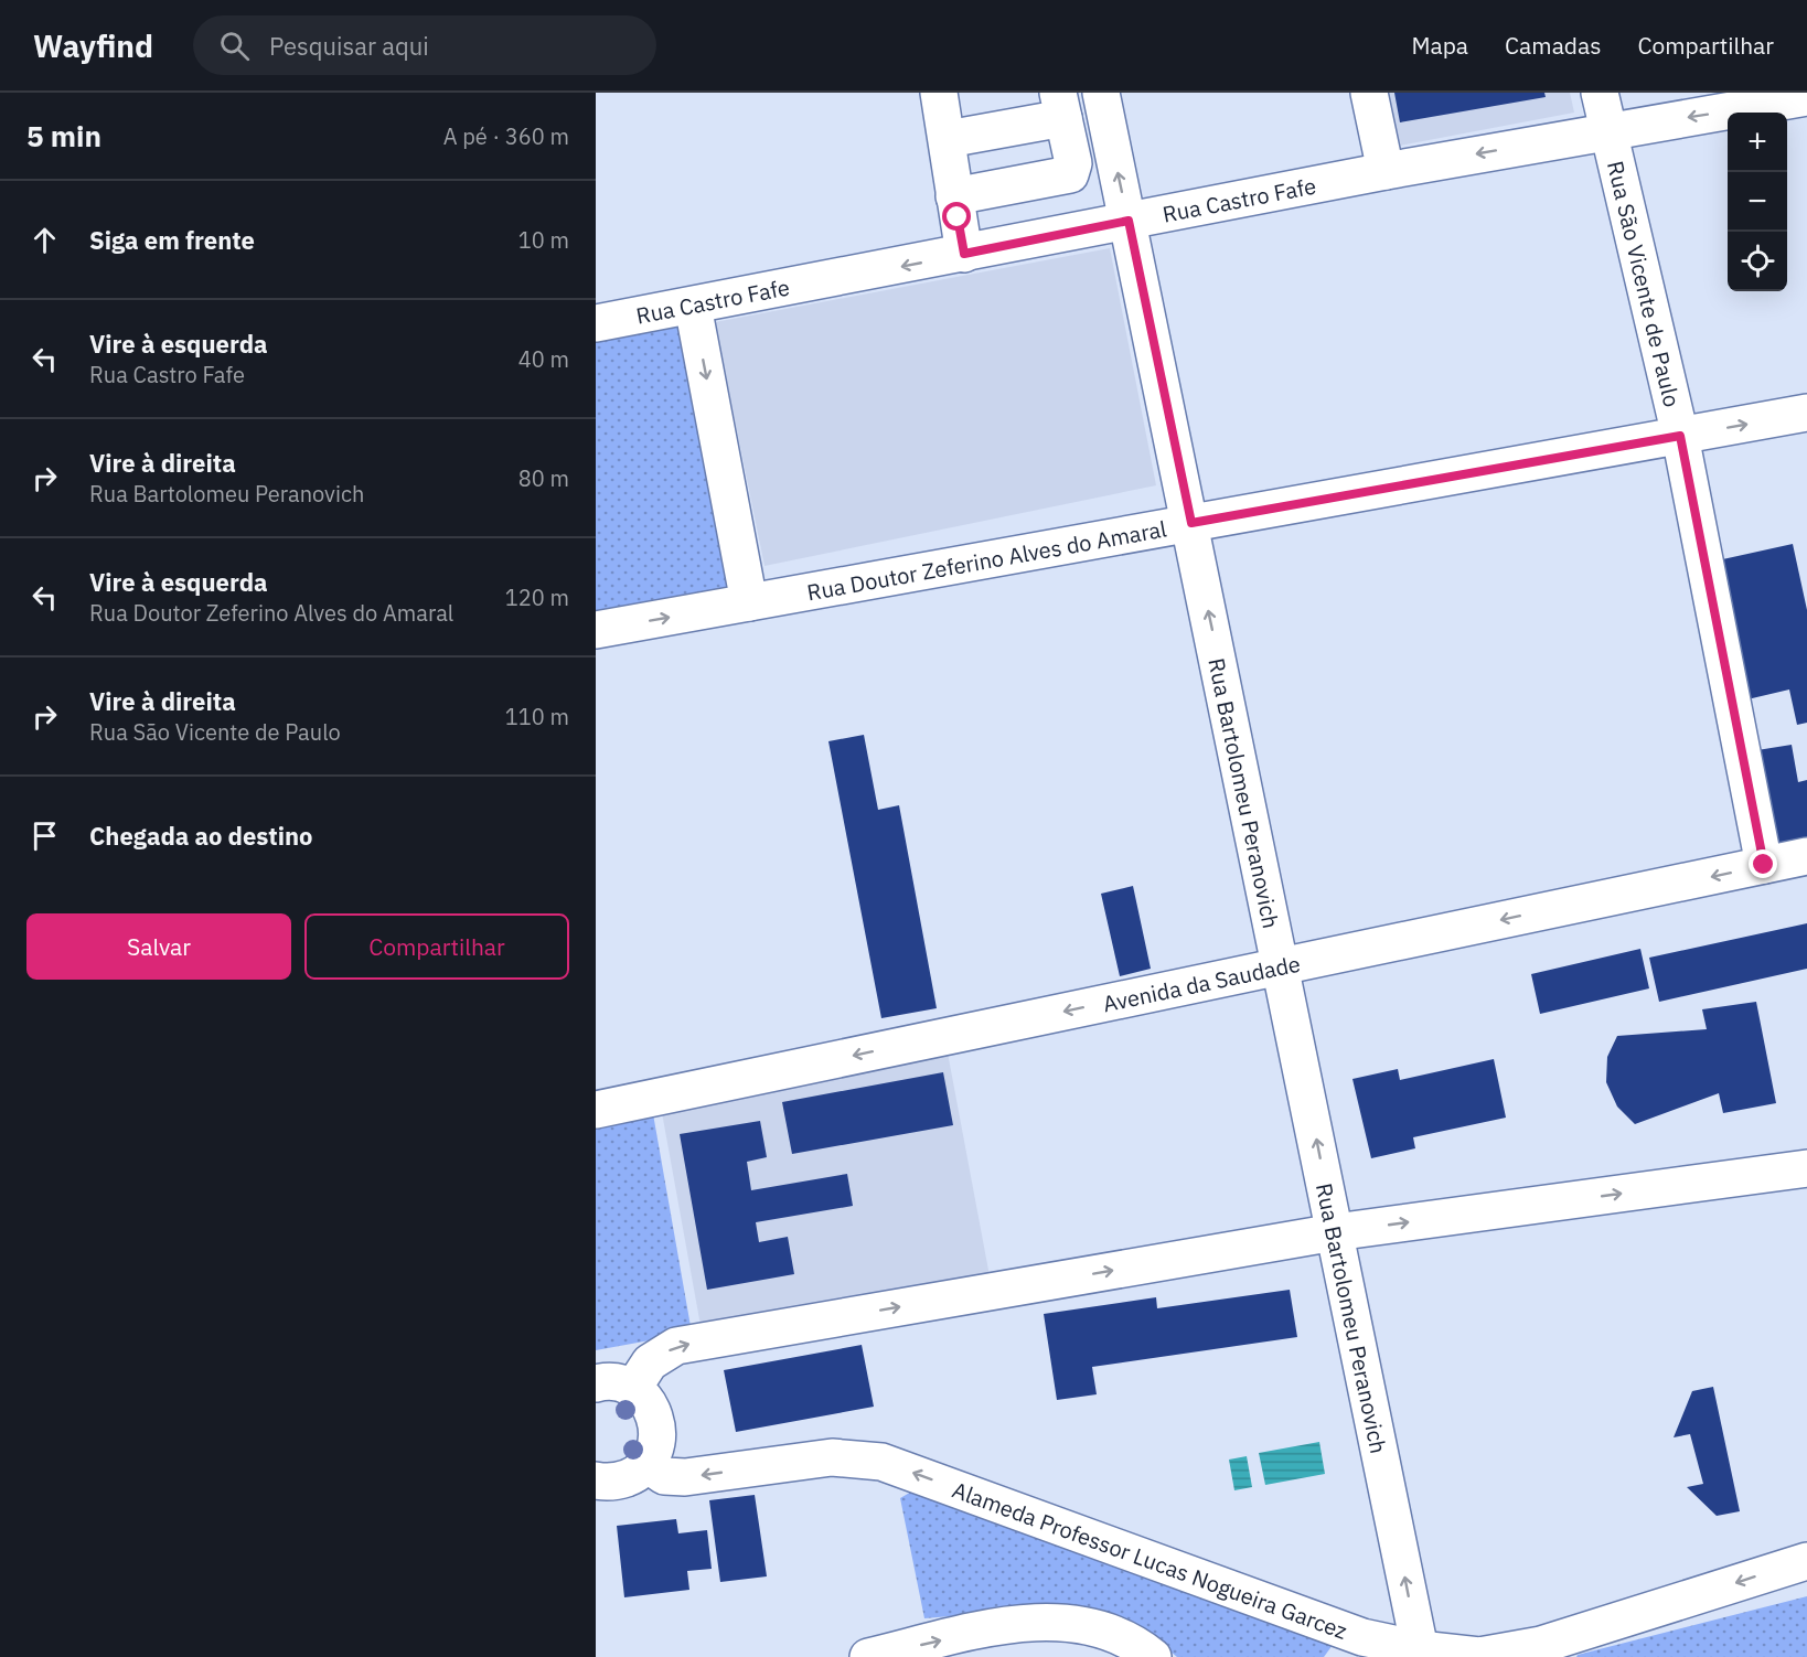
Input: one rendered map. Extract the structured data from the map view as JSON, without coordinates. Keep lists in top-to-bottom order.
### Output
{
  "streets": {
    "street": [
      "Rua Castro Fafe",
      "Rua São Vicente de Paulo",
      "Rua Doutor Zeferino Alves do Amaral",
      "Rua Bartolomeu Peranovich",
      "Avenida da Saudade",
      "Alameda Professor Lucas Nogueira Garcez"
    ]
  },
  "crossings": [
    ["Rua Castro Fafe", "Rua São Vicente de Paulo"],
    ["Rua Castro Fafe", "Rua Bartolomeu Peranovich"],
    ["Rua São Vicente de Paulo", "Rua Doutor Zeferino Alves do Amaral"],
    ["Rua São Vicente de Paulo", "Avenida da Saudade"],
    ["Rua Doutor Zeferino Alves do Amaral", "Rua Bartolomeu Peranovich"],
    ["Rua Bartolomeu Peranovich", "Avenida da Saudade"],
    ["Rua Bartolomeu Peranovich", "Alameda Professor Lucas Nogueira Garcez"]
  ],
  "one_way": ["Rua Castro Fafe", "Rua Bartolomeu Peranovich"],
  "page": {
    "header": "Wayfind",
    "search": "Pesquisar aqui",
    "nav": ["Mapa", "Camadas", "Compartilhar"],
    "heading": ["5 min", "A pé · 360 m"],
    "map_buttons": ["+", "−"],
    "list": [
      ["Siga em frente", "10 m"],
      ["Vire à esquerda", "Rua Castro Fafe", "40 m"],
      ["Vire à direita", "Rua Bartolomeu Peranovich", "80 m"],
      ["Vire à esquerda", "Rua Doutor Zeferino Alves do Amaral", "120 m"],
      ["Vire à direita", "Rua São Vicente de Paulo", "110 m"],
      "Chegada ao destino"
    ],
    "buttons": ["Salvar", "Compartilhar"]
  }
}
